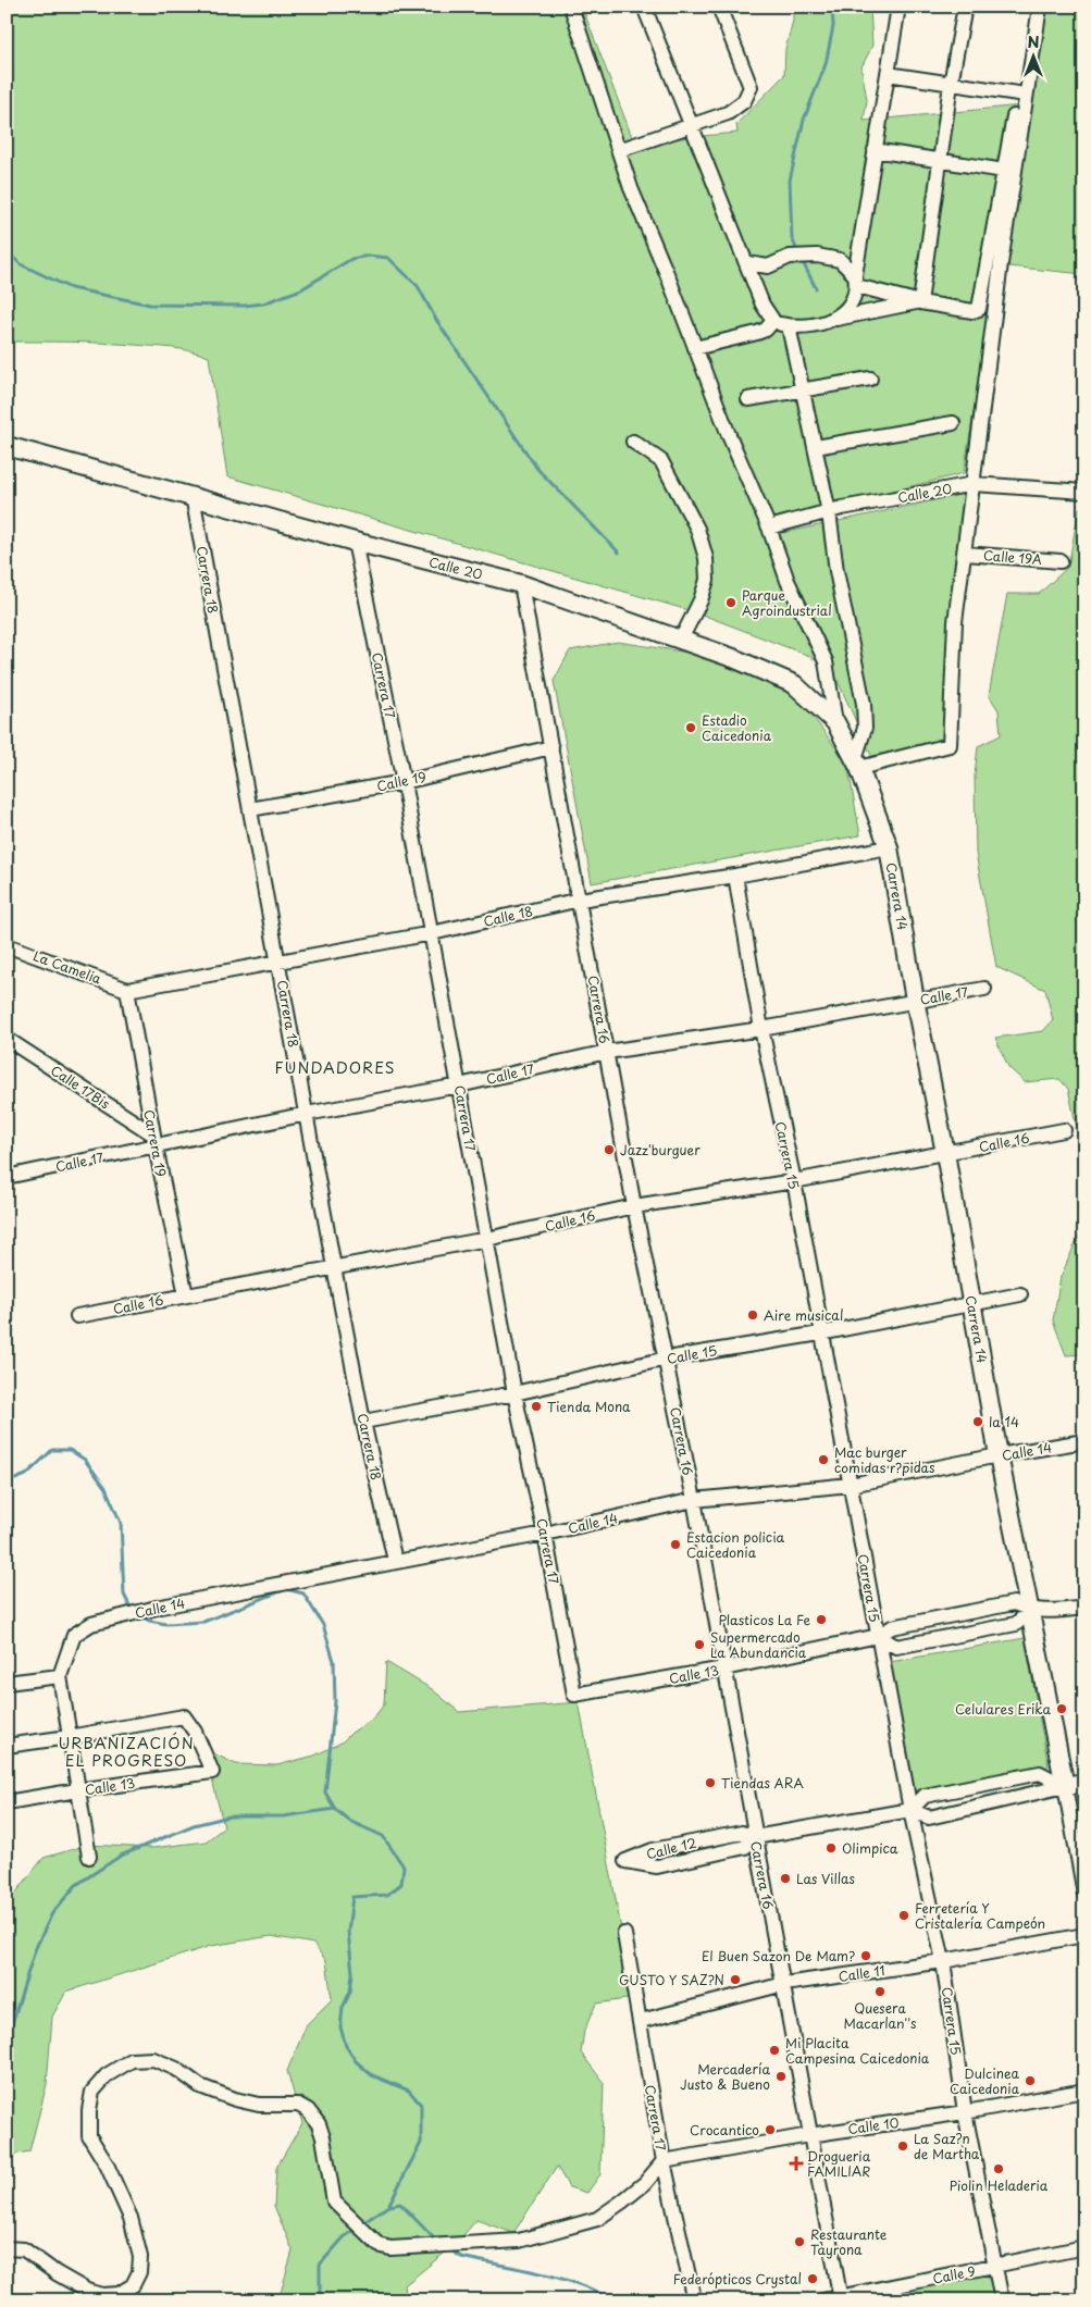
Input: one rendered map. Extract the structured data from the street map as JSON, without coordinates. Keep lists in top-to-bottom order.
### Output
{
  "streets": {
    "main road": ["Calle 20", "Carrera 14", "Calle 12"],
    "street": [
      "Calle 19A",
      "Carrera 18",
      "Carrera 17",
      "Calle 19",
      "Calle 18",
      "La Camelia",
      "Calle 17",
      "Carrera 16",
      "Calle 17Bis",
      "Calle 16",
      "Carrera 19",
      "Carrera 15",
      "Calle 15",
      "Calle 14",
      "Calle 13",
      "Calle 11",
      "Calle 10",
      "Calle 9"
    ]
  },
  "crossings": [
    ["Calle 20", "Carrera 18"],
    ["Calle 20", "Carrera 17"],
    ["Calle 20", "Carrera 14"],
    ["Calle 20", "Carrera 16"],
    ["Carrera 18", "Calle 19"],
    ["Carrera 18", "Calle 18"],
    ["Carrera 18", "Calle 17"],
    ["Carrera 18", "Calle 16"],
    ["Carrera 18", "Calle 15"],
    ["Carrera 18", "Calle 14"],
    ["Carrera 17", "Calle 19"],
    ["Carrera 17", "Calle 18"],
    ["Carrera 17", "Calle 17"],
    ["Carrera 17", "Calle 16"],
    ["Carrera 17", "Calle 15"],
    ["Carrera 17", "Calle 14"],
    ["Carrera 17", "Calle 13"],
    ["Carrera 17", "Calle 11"],
    ["Carrera 17", "Calle 10"],
    ["Calle 19", "Carrera 16"],
    ["Carrera 14", "Calle 18"],
    ["Carrera 14", "Calle 17"],
    ["Carrera 14", "Calle 16"],
    ["Carrera 14", "Calle 15"],
    ["Carrera 14", "Calle 14"],
    ["Carrera 14", "Calle 13"],
    ["Carrera 14", "Calle 12"],
    ["Calle 18", "La Camelia"],
    ["Calle 18", "Carrera 16"],
    ["Calle 18", "Carrera 19"],
    ["Calle 18", "Carrera 15"],
    ["La Camelia", "Carrera 19"],
    ["Calle 17", "Carrera 16"],
    ["Calle 17", "Calle 17Bis"],
    ["Calle 17", "Carrera 19"],
    ["Calle 17", "Carrera 15"],
    ["Carrera 16", "Calle 16"],
    ["Carrera 16", "Calle 15"],
    ["Carrera 16", "Calle 14"],
    ["Carrera 16", "Calle 13"],
    ["Carrera 16", "Calle 12"],
    ["Carrera 16", "Calle 11"],
    ["Carrera 16", "Calle 10"],
    ["Carrera 16", "Calle 9"],
    ["Calle 17Bis", "Carrera 19"],
    ["Calle 16", "Carrera 19"],
    ["Calle 16", "Carrera 15"],
    ["Carrera 15", "Calle 15"],
    ["Carrera 15", "Calle 14"],
    ["Carrera 15", "Calle 13"],
    ["Carrera 15", "Calle 12"],
    ["Carrera 15", "Calle 11"],
    ["Carrera 15", "Calle 10"],
    ["Carrera 15", "Calle 9"]
  ],
  "districts": ["FUNDADORES", "URBANIZACIÓN EL PROGRESO"],
  "places": {
    "other": [
      "Parque Agroindustrial",
      "Estadio Caicedonia",
      "Jazz'burguer",
      "Aire musical",
      "Tienda Mona",
      "la 14",
      "Mac burger comidas r?pidas",
      "Estacion policia Caicedonia",
      "Plasticos La Fe",
      "Supermercado La Abundancia",
      "Celulares Erika",
      "Tiendas ARA",
      "Olimpica",
      "Las Villas",
      "Ferretería Y Cristalería Campeón",
      "El Buen Sazon De Mam?",
      "GUSTO Y SAZ?N",
      "Quesera Macarlan''s",
      "Mi Placita Campesina Caicedonia",
      "Mercadería Justo & Bueno",
      "Dulcinea Caicedonia",
      "Crocantico",
      "La Saz?n de Martha",
      "Piolin Heladeria",
      "Restaurante Tayrona",
      "Federópticos Crystal"
    ],
    "health": ["Drogueria FAMILIAR"]
  },
  "north": "top"
}
